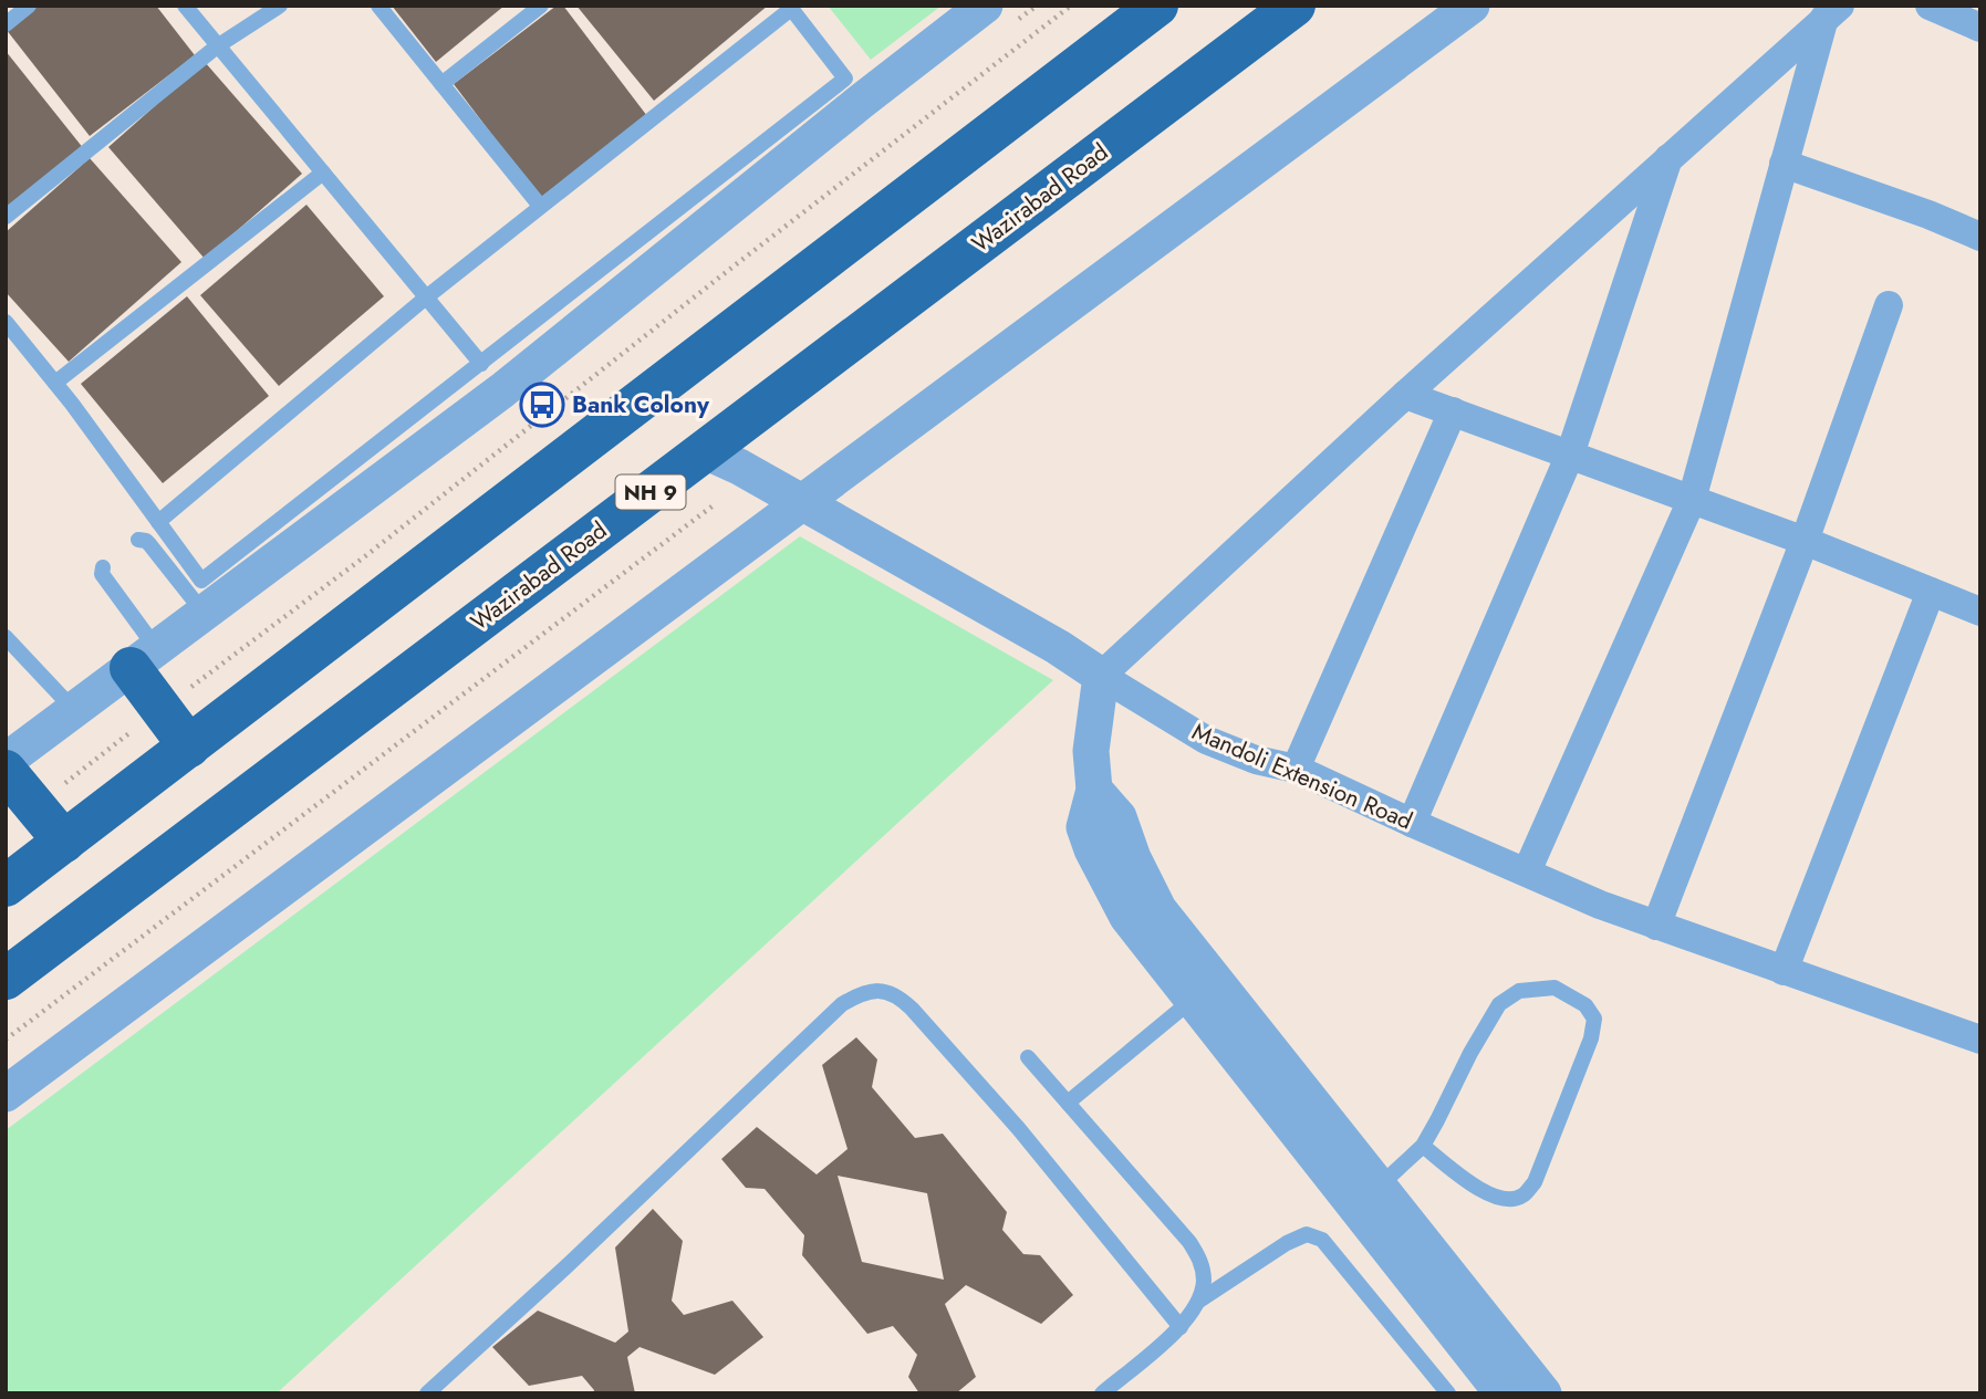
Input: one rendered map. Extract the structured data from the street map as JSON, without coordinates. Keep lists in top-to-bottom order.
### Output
{
  "streets": {
    "highway": ["Wazirabad Road", "NH 9"],
    "street": ["Mandoli Extension Road"]
  },
  "crossings": [
    ["Wazirabad Road", "Mandoli Extension Road"]
  ],
  "places": {
    "bus stop": ["Bank Colony"]
  }
}
